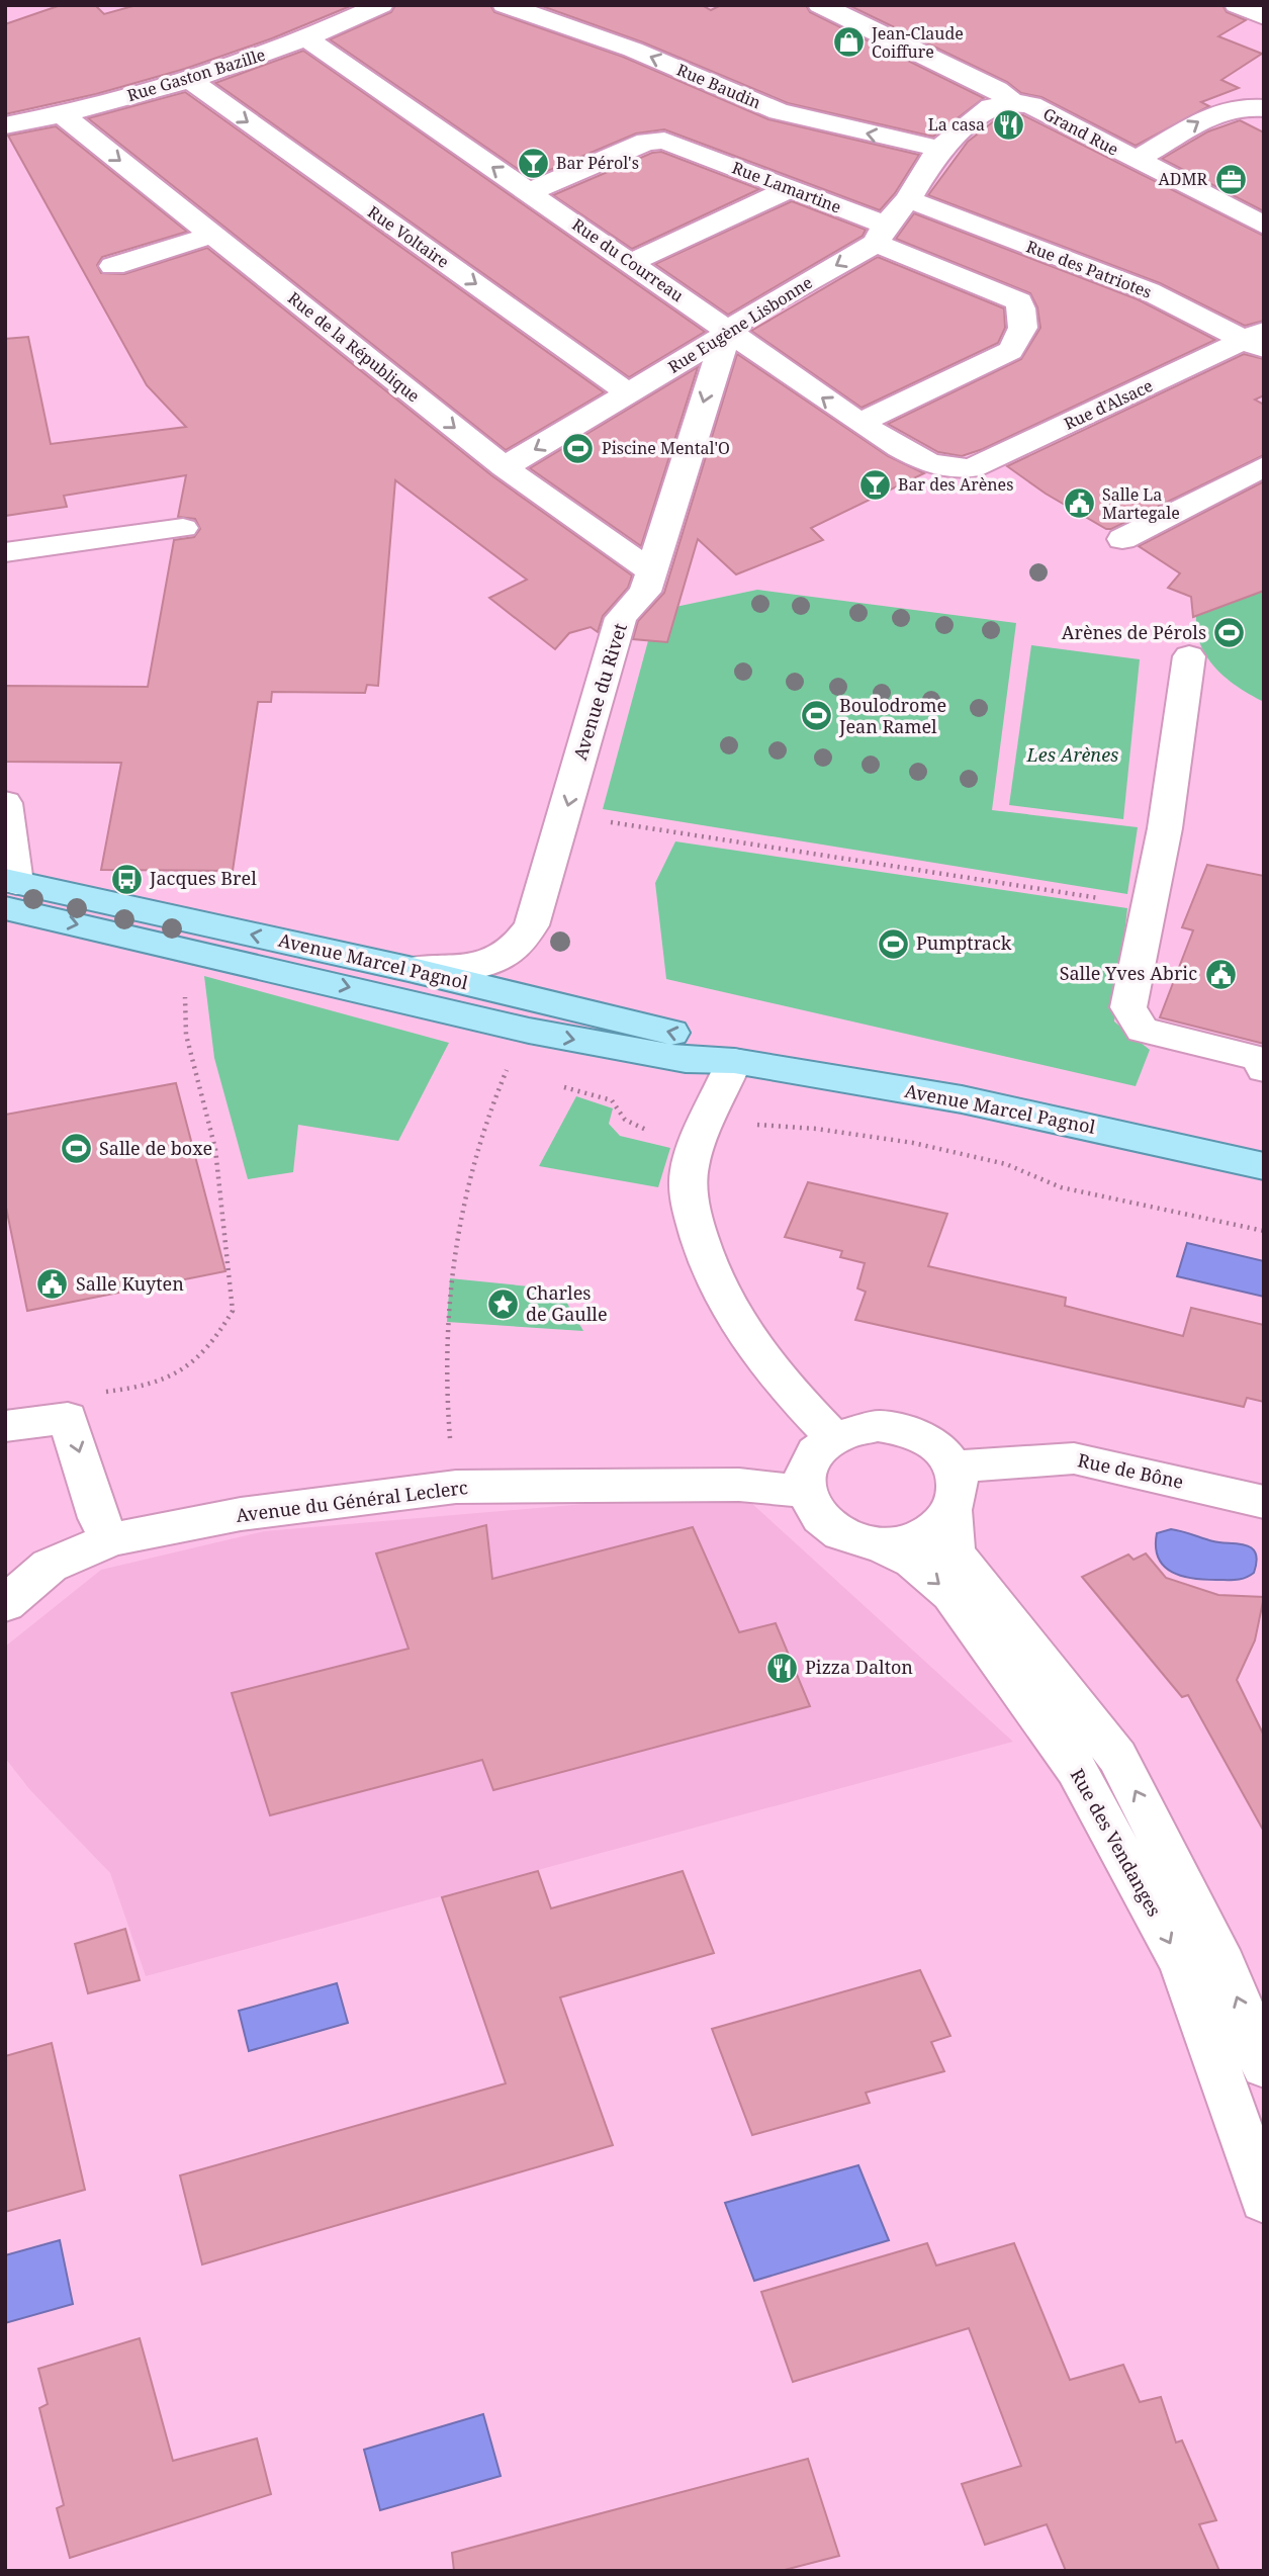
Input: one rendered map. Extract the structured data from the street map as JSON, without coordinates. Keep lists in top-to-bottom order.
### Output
{
  "streets": {
    "main road": ["Avenue Marcel Pagnol"],
    "street": [
      "Rue Gaston Bazille",
      "Rue Baudin",
      "Grand Rue",
      "Rue Lamartine",
      "Rue Voltaire",
      "Rue du Courreau",
      "Rue des Patriotes",
      "Rue Eugène Lisbonne",
      "Rue de la République",
      "Rue d'Alsace",
      "Avenue du Rivet",
      "Rue de Bône",
      "Avenue du Général Leclerc",
      "Rue des Vendanges"
    ]
  },
  "crossings": [
    ["Rue Gaston Bazille", "Rue Voltaire"],
    ["Rue Gaston Bazille", "Rue du Courreau"],
    ["Rue Gaston Bazille", "Rue de la République"],
    ["Rue Baudin", "Rue Eugène Lisbonne"],
    ["Grand Rue", "Rue Eugène Lisbonne"],
    ["Rue Lamartine", "Rue du Courreau"],
    ["Rue Lamartine", "Rue Eugène Lisbonne"],
    ["Rue Voltaire", "Rue Eugène Lisbonne"],
    ["Rue du Courreau", "Rue Eugène Lisbonne"],
    ["Rue du Courreau", "Rue d'Alsace"],
    ["Rue du Courreau", "Avenue du Rivet"],
    ["Rue des Patriotes", "Rue Eugène Lisbonne"],
    ["Rue des Patriotes", "Rue d'Alsace"],
    ["Rue Eugène Lisbonne", "Rue de la République"],
    ["Rue Eugène Lisbonne", "Avenue du Rivet"],
    ["Rue de la République", "Avenue du Rivet"],
    ["Avenue du Rivet", "Avenue Marcel Pagnol"],
    ["Rue de Bône", "Avenue du Général Leclerc"],
    ["Rue de Bône", "Rue des Vendanges"],
    ["Avenue du Général Leclerc", "Rue des Vendanges"]
  ],
  "one_way": [
    "Rue Baudin",
    "Rue Voltaire",
    "Rue du Courreau",
    "Rue de la République",
    "Avenue du Rivet"
  ],
  "parks": ["Les Arènes"],
  "places": {
    "shop": ["Jean-Claude Coiffure"],
    "restaurant": ["La casa", "Pizza Dalton"],
    "bar": ["Bar Pérol's", "Bar des Arènes"],
    "office": ["ADMR"],
    "sports": [
      "Piscine Mental'O",
      "Arènes de Pérols",
      "Boulodrome Jean Ramel",
      "Pumptrack",
      "Salle de boxe"
    ],
    "public building": ["Salle La Martegale", "Salle Yves Abric", "Salle Kuyten"],
    "bus stop": ["Jacques Brel"],
    "place": ["Charles de Gaulle"]
  }
}
